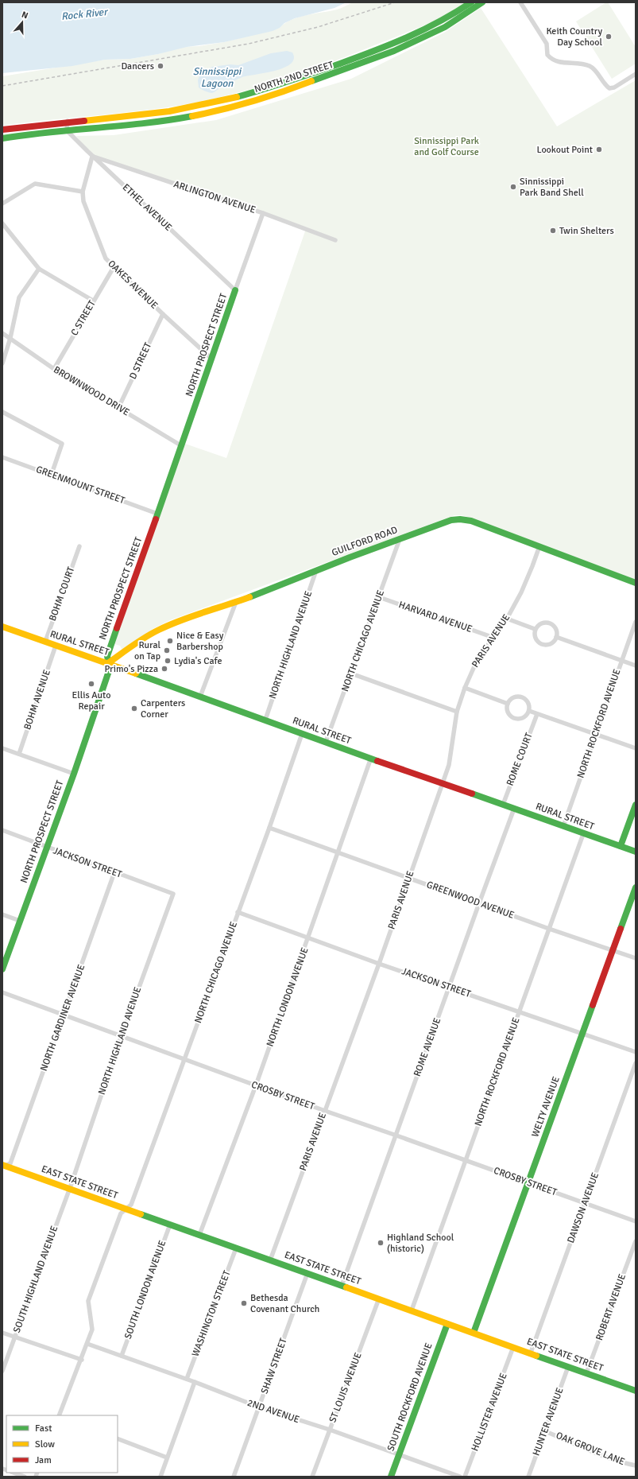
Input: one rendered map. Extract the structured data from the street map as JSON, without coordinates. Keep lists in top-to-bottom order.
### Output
{
  "streets": {
    "street": [
      "NORTH 2ND STREET",
      "ARLINGTON AVENUE",
      "ETHEL AVENUE",
      "OAKES AVENUE",
      "C STREET",
      "NORTH PROSPECT STREET",
      "D STREET",
      "BROWNWOOD DRIVE",
      "GREENMOUNT STREET",
      "GUILFORD ROAD",
      "BOHM COURT",
      "HARVARD AVENUE",
      "NORTH CHICAGO AVENUE",
      "PARIS AVENUE",
      "RURAL STREET",
      "NORTH HIGHLAND AVENUE",
      "BOHM AVENUE",
      "NORTH ROCKFORD AVENUE",
      "ROME COURT",
      "JACKSON STREET",
      "GREENWOOD AVENUE",
      "NORTH LONDON AVENUE",
      "NORTH GARDINER AVENUE",
      "ROME AVENUE",
      "CROSBY STREET",
      "WELTY AVENUE",
      "EAST STATE STREET",
      "DAWSON AVENUE",
      "SOUTH HIGHLAND AVENUE",
      "SOUTH LONDON AVENUE",
      "ROBERT AVENUE",
      "WASHINGTON STREET",
      "SHAW STREET",
      "ST LOUIS AVENUE",
      "SOUTH ROCKFORD AVENUE",
      "2ND AVENUE",
      "HOLLISTER AVENUE",
      "HUNTER AVENUE",
      "OAK GROVE LANE"
    ]
  },
  "crossings": [
    ["NORTH 2ND STREET", "ETHEL AVENUE"],
    ["ARLINGTON AVENUE", "ETHEL AVENUE"],
    ["ARLINGTON AVENUE", "OAKES AVENUE"],
    ["ARLINGTON AVENUE", "NORTH PROSPECT STREET"],
    ["ETHEL AVENUE", "OAKES AVENUE"],
    ["ETHEL AVENUE", "NORTH PROSPECT STREET"],
    ["OAKES AVENUE", "C STREET"],
    ["OAKES AVENUE", "NORTH PROSPECT STREET"],
    ["OAKES AVENUE", "D STREET"],
    ["C STREET", "BROWNWOOD DRIVE"],
    ["NORTH PROSPECT STREET", "BROWNWOOD DRIVE"],
    ["NORTH PROSPECT STREET", "GREENMOUNT STREET"],
    ["NORTH PROSPECT STREET", "GUILFORD ROAD"],
    ["NORTH PROSPECT STREET", "RURAL STREET"],
    ["NORTH PROSPECT STREET", "JACKSON STREET"],
    ["D STREET", "BROWNWOOD DRIVE"],
    ["GUILFORD ROAD", "NORTH CHICAGO AVENUE"],
    ["GUILFORD ROAD", "PARIS AVENUE"],
    ["GUILFORD ROAD", "RURAL STREET"],
    ["GUILFORD ROAD", "NORTH HIGHLAND AVENUE"],
    ["BOHM COURT", "RURAL STREET"],
    ["HARVARD AVENUE", "NORTH CHICAGO AVENUE"],
    ["HARVARD AVENUE", "PARIS AVENUE"],
    ["NORTH CHICAGO AVENUE", "RURAL STREET"],
    ["NORTH CHICAGO AVENUE", "JACKSON STREET"],
    ["NORTH CHICAGO AVENUE", "GREENWOOD AVENUE"],
    ["NORTH CHICAGO AVENUE", "CROSBY STREET"],
    ["NORTH CHICAGO AVENUE", "EAST STATE STREET"],
    ["NORTH CHICAGO AVENUE", "2ND AVENUE"],
    ["PARIS AVENUE", "RURAL STREET"],
    ["PARIS AVENUE", "JACKSON STREET"],
    ["PARIS AVENUE", "GREENWOOD AVENUE"],
    ["PARIS AVENUE", "CROSBY STREET"],
    ["PARIS AVENUE", "EAST STATE STREET"],
    ["RURAL STREET", "NORTH HIGHLAND AVENUE"],
    ["RURAL STREET", "BOHM AVENUE"],
    ["RURAL STREET", "NORTH ROCKFORD AVENUE"],
    ["RURAL STREET", "ROME COURT"],
    ["RURAL STREET", "NORTH LONDON AVENUE"],
    ["RURAL STREET", "ROME AVENUE"],
    ["NORTH HIGHLAND AVENUE", "JACKSON STREET"],
    ["NORTH HIGHLAND AVENUE", "CROSBY STREET"],
    ["NORTH HIGHLAND AVENUE", "EAST STATE STREET"],
    ["NORTH HIGHLAND AVENUE", "SOUTH HIGHLAND AVENUE"],
    ["NORTH ROCKFORD AVENUE", "JACKSON STREET"],
    ["NORTH ROCKFORD AVENUE", "GREENWOOD AVENUE"],
    ["NORTH ROCKFORD AVENUE", "CROSBY STREET"],
    ["NORTH ROCKFORD AVENUE", "EAST STATE STREET"],
    ["JACKSON STREET", "NORTH LONDON AVENUE"],
    ["JACKSON STREET", "NORTH GARDINER AVENUE"],
    ["JACKSON STREET", "ROME AVENUE"],
    ["JACKSON STREET", "WELTY AVENUE"],
    ["GREENWOOD AVENUE", "NORTH LONDON AVENUE"],
    ["GREENWOOD AVENUE", "ROME AVENUE"],
    ["GREENWOOD AVENUE", "WELTY AVENUE"],
    ["NORTH LONDON AVENUE", "CROSBY STREET"],
    ["NORTH LONDON AVENUE", "EAST STATE STREET"],
    ["NORTH GARDINER AVENUE", "CROSBY STREET"],
    ["NORTH GARDINER AVENUE", "EAST STATE STREET"],
    ["ROME AVENUE", "CROSBY STREET"],
    ["ROME AVENUE", "EAST STATE STREET"],
    ["CROSBY STREET", "WELTY AVENUE"],
    ["CROSBY STREET", "DAWSON AVENUE"],
    ["WELTY AVENUE", "EAST STATE STREET"],
    ["EAST STATE STREET", "DAWSON AVENUE"],
    ["EAST STATE STREET", "SOUTH HIGHLAND AVENUE"],
    ["EAST STATE STREET", "SOUTH LONDON AVENUE"],
    ["EAST STATE STREET", "ROBERT AVENUE"],
    ["EAST STATE STREET", "WASHINGTON STREET"],
    ["EAST STATE STREET", "SHAW STREET"],
    ["EAST STATE STREET", "ST LOUIS AVENUE"],
    ["EAST STATE STREET", "SOUTH ROCKFORD AVENUE"],
    ["EAST STATE STREET", "HOLLISTER AVENUE"],
    ["EAST STATE STREET", "HUNTER AVENUE"],
    ["SOUTH LONDON AVENUE", "2ND AVENUE"],
    ["WASHINGTON STREET", "2ND AVENUE"],
    ["SHAW STREET", "2ND AVENUE"],
    ["ST LOUIS AVENUE", "2ND AVENUE"],
    ["SOUTH ROCKFORD AVENUE", "2ND AVENUE"],
    ["HUNTER AVENUE", "OAK GROVE LANE"]
  ],
  "water": ["Rock River", "Sinnissippi Lagoon"],
  "parks": ["Sinnissippi Park and Golf Course"],
  "places": [
    "Keith Country Day School",
    "Dancers",
    "Lookout Point",
    "Sinnissippi Park Band Shell",
    "Twin Shelters",
    "Nice & Easy Barbershop",
    "Rural on Tap",
    "Lydia's Cafe",
    "Primo's Pizza",
    "Ellis Auto Repair",
    "Carpenters Corner",
    "Highland School (historic)",
    "Bethesda Covenant Church"
  ],
  "legend": ["Fast", "Slow", "Jam"],
  "north": "top"
}
